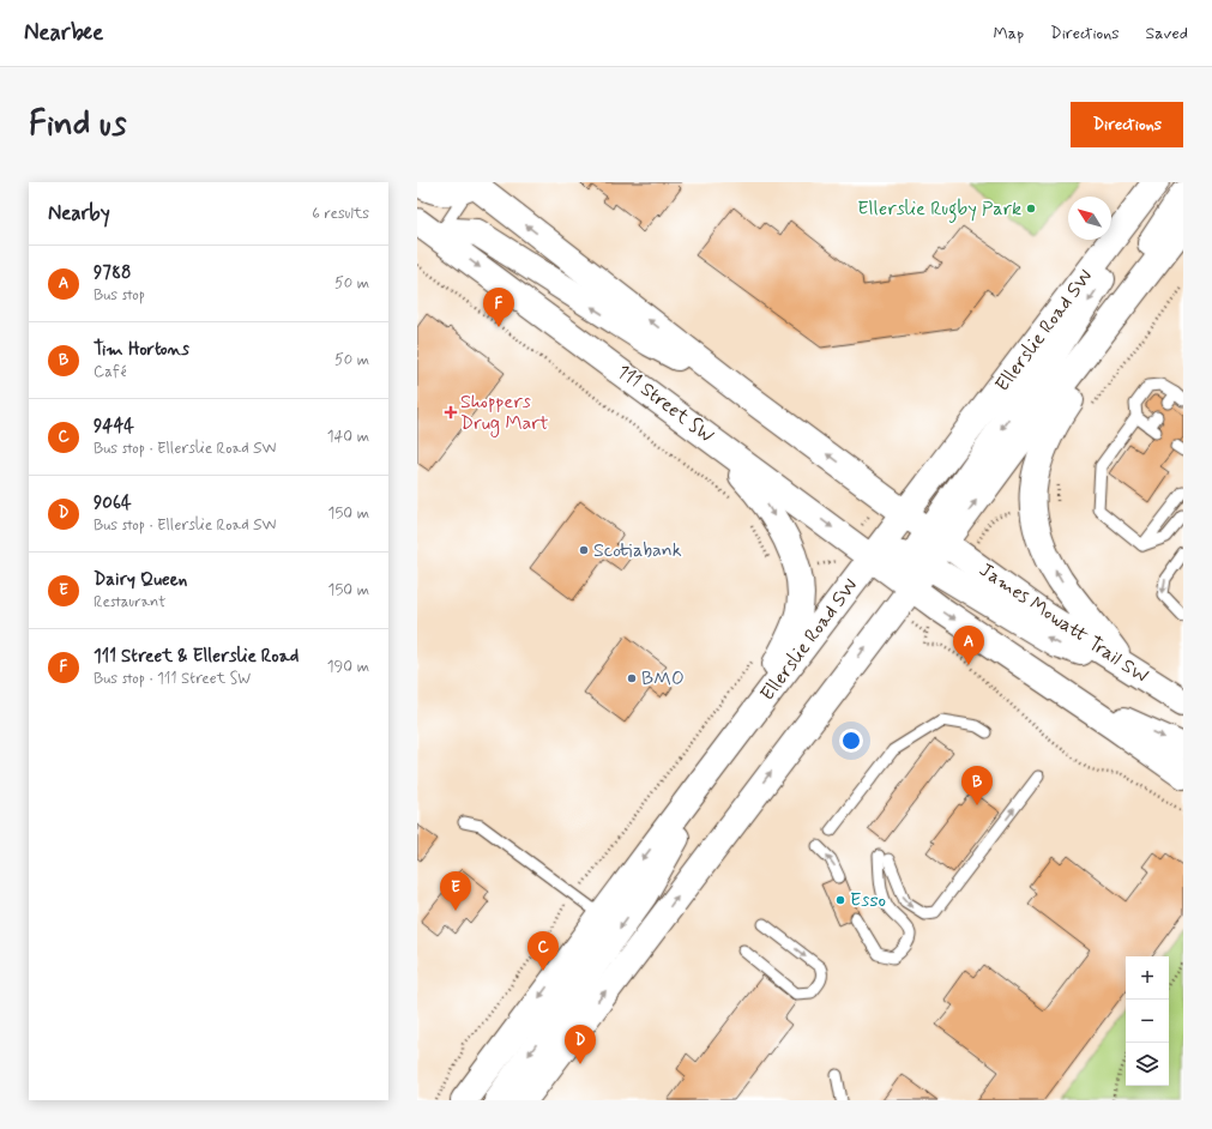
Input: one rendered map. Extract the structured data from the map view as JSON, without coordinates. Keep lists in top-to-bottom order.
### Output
{
  "streets": {
    "main road": ["Ellerslie Road SW", "111 Street SW", "James Mowatt Trail SW"]
  },
  "crossings": [
    ["Ellerslie Road SW", "111 Street SW"]
  ],
  "places": {
    "other": [
      "Ellerslie Rugby Park",
      "Scotiabank",
      "BMO",
      "Esso"
    ],
    "health": ["Shoppers Drug Mart"]
  },
  "north": "top left",
  "page": {
    "header": "Nearbee",
    "nav": ["Map", "Directions", "Saved"],
    "buttons": "Directions",
    "title": "Find us",
    "heading": ["Nearby", "6 results"],
    "list": [
      {
        "mark": "A",
        "name": "9788",
        "note": "Bus stop",
        "value": "50 m"
      },
      {
        "mark": "B",
        "name": "Tim Hortons",
        "note": "Café",
        "value": "50 m"
      },
      {
        "mark": "C",
        "name": "9444",
        "note": "Bus stop · Ellerslie Road SW",
        "value": "140 m"
      },
      {
        "mark": "D",
        "name": "9064",
        "note": "Bus stop · Ellerslie Road SW",
        "value": "150 m"
      },
      {
        "mark": "E",
        "name": "Dairy Queen",
        "note": "Restaurant",
        "value": "150 m"
      },
      {
        "mark": "F",
        "name": "111 Street & Ellerslie Road",
        "note": "Bus stop · 111 Street SW",
        "value": "190 m"
      }
    ],
    "pins": [
      "F",
      "A",
      "B",
      "E",
      "C",
      "D"
    ],
    "map_buttons": ["+", "−"]
  }
}
